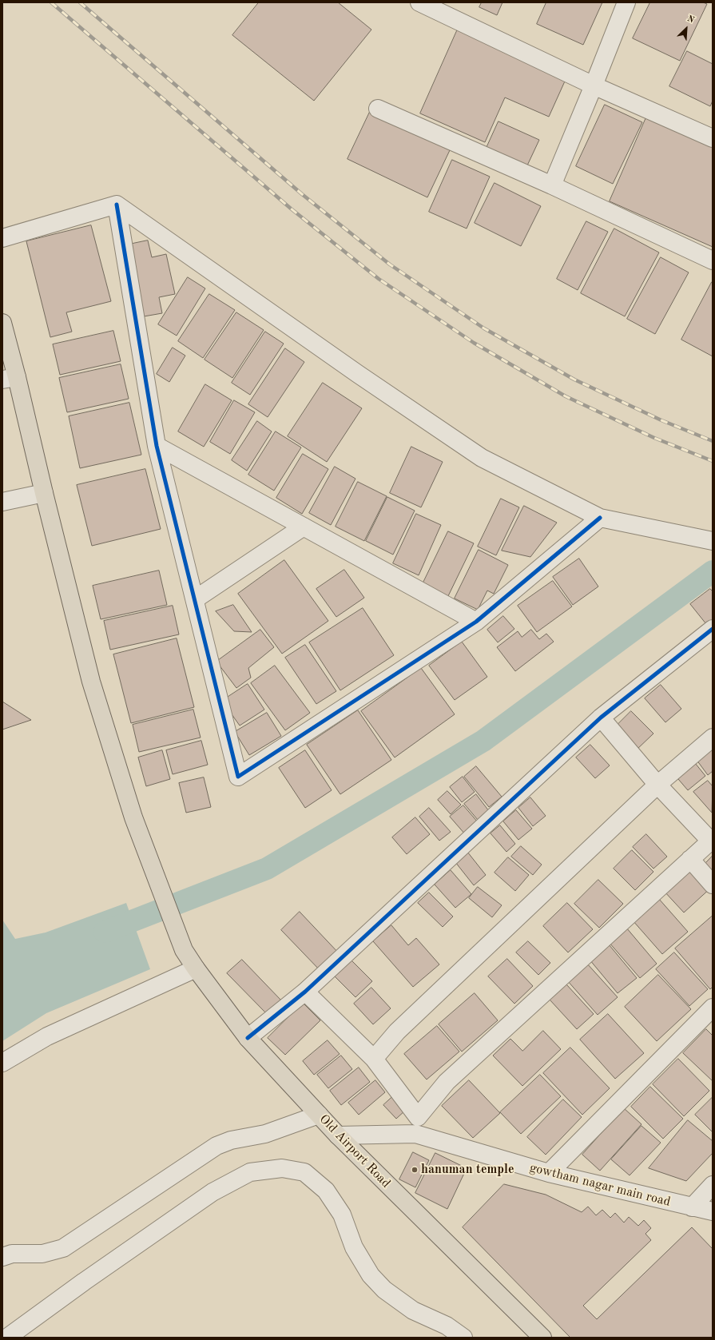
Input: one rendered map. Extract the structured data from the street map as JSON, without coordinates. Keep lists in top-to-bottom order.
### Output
{
  "streets": {
    "main road": ["Old Airport Road"],
    "street": ["gowtham nagar main road"]
  },
  "crossings": [
    ["Old Airport Road", "gowtham nagar main road"]
  ],
  "places": ["hanuman temple"],
  "north": "top right"
}
